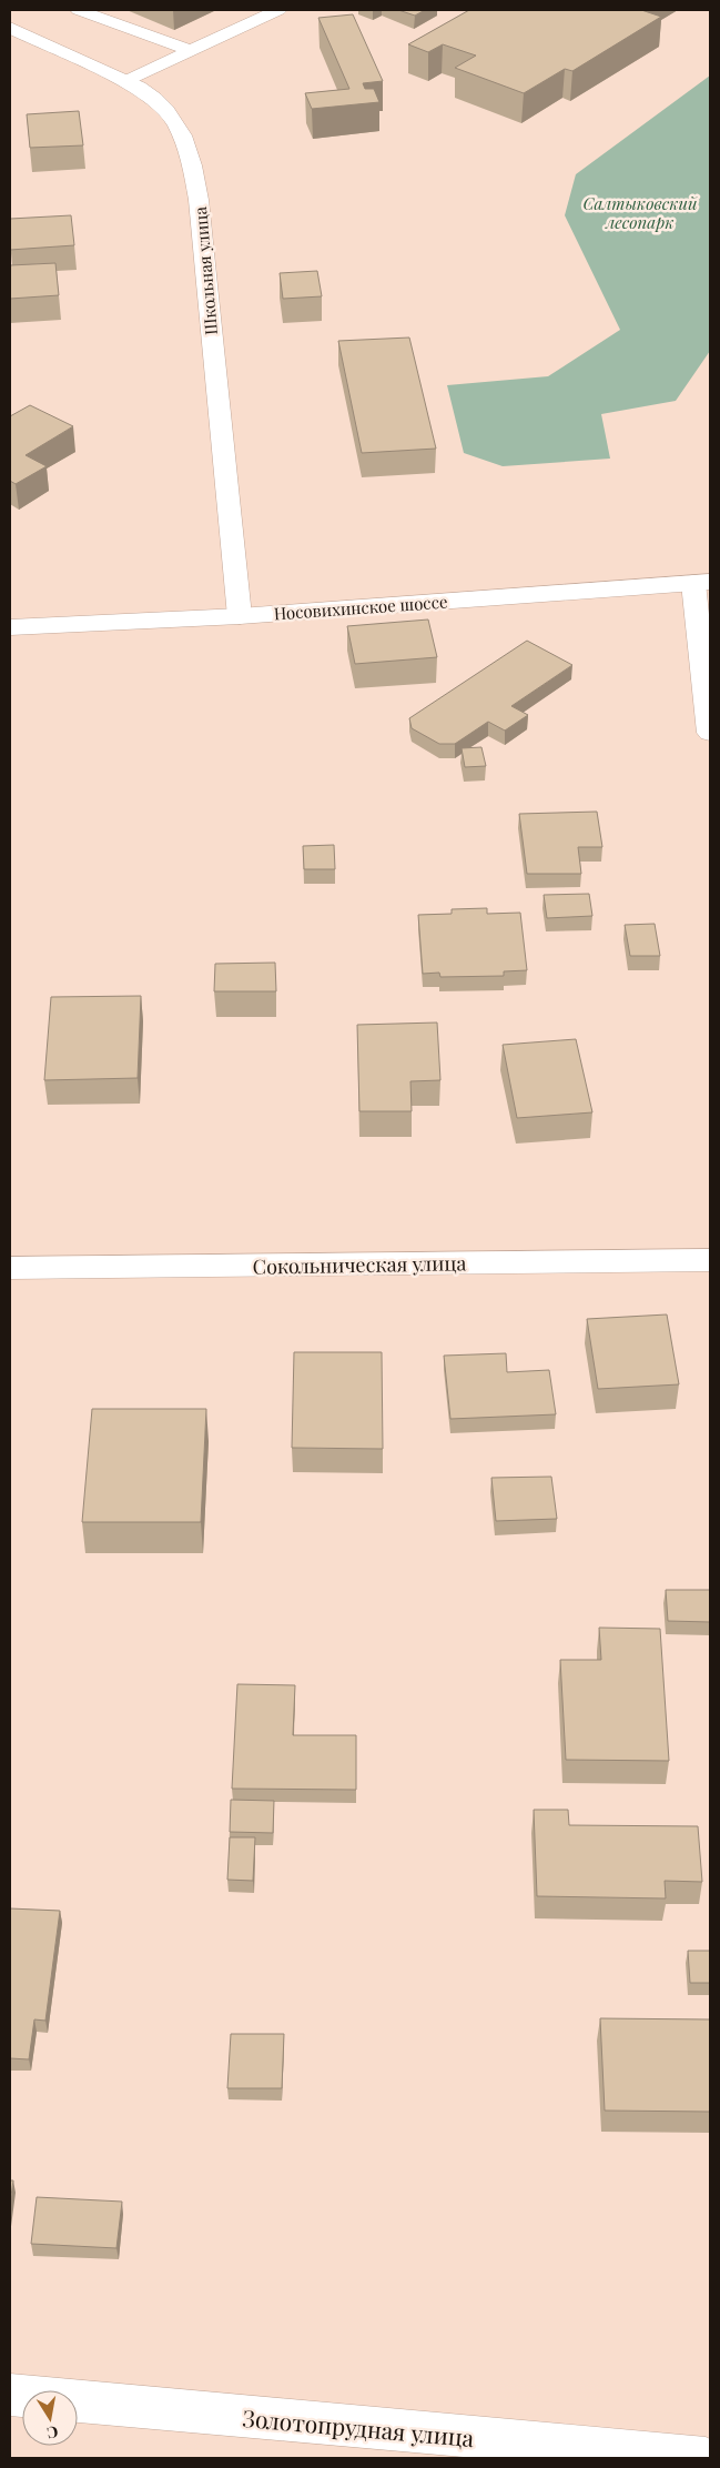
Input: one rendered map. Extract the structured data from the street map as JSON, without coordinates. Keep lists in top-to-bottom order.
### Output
{
  "streets": {
    "street": [
      "Школьная улица",
      "Носовихинское шоссе",
      "Сокольническая улица",
      "Золотопрудная улица"
    ]
  },
  "crossings": [
    ["Школьная улица", "Носовихинское шоссе"]
  ],
  "parks": ["Салтыковский лесопарк"],
  "north": "bottom"
}
